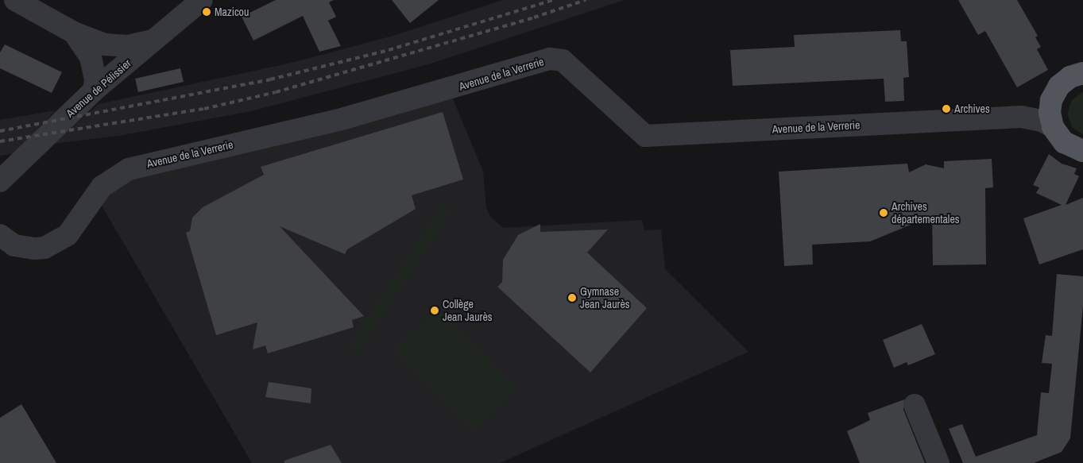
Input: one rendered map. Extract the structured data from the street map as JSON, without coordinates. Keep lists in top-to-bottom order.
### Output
{
  "streets": {
    "street": ["Avenue de la Verrerie", "Avenue de Pélissier"]
  },
  "places": [
    "Mazicou",
    "Archives",
    "Archives départementales",
    "Gymnase Jean Jaurès",
    "Collège Jean Jaurès"
  ]
}
